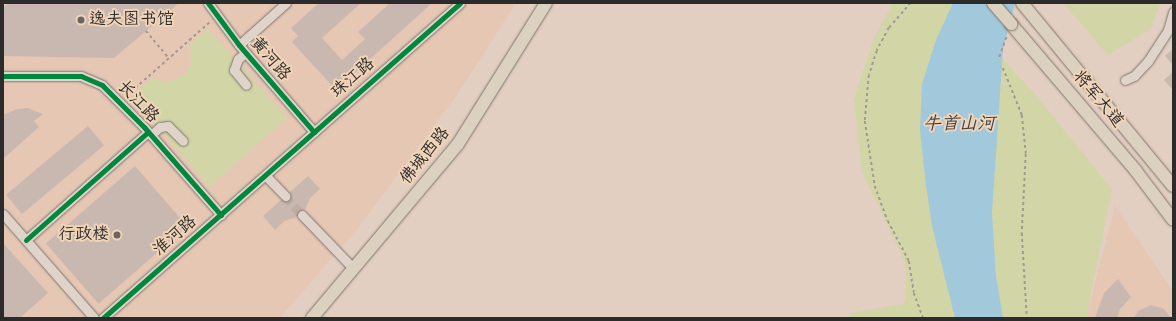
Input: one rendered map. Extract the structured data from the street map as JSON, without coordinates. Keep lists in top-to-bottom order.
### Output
{
  "streets": {
    "main road": ["将军大道", "佛城西路"],
    "street": [
      "黄河路",
      "珠江路",
      "长江路",
      "淮河路"
    ]
  },
  "crossings": [
    ["黄河路", "珠江路"],
    ["珠江路", "淮河路"],
    ["长江路", "淮河路"]
  ],
  "water": ["牛首山河"],
  "places": ["逸夫图书馆", "行政楼"]
}
